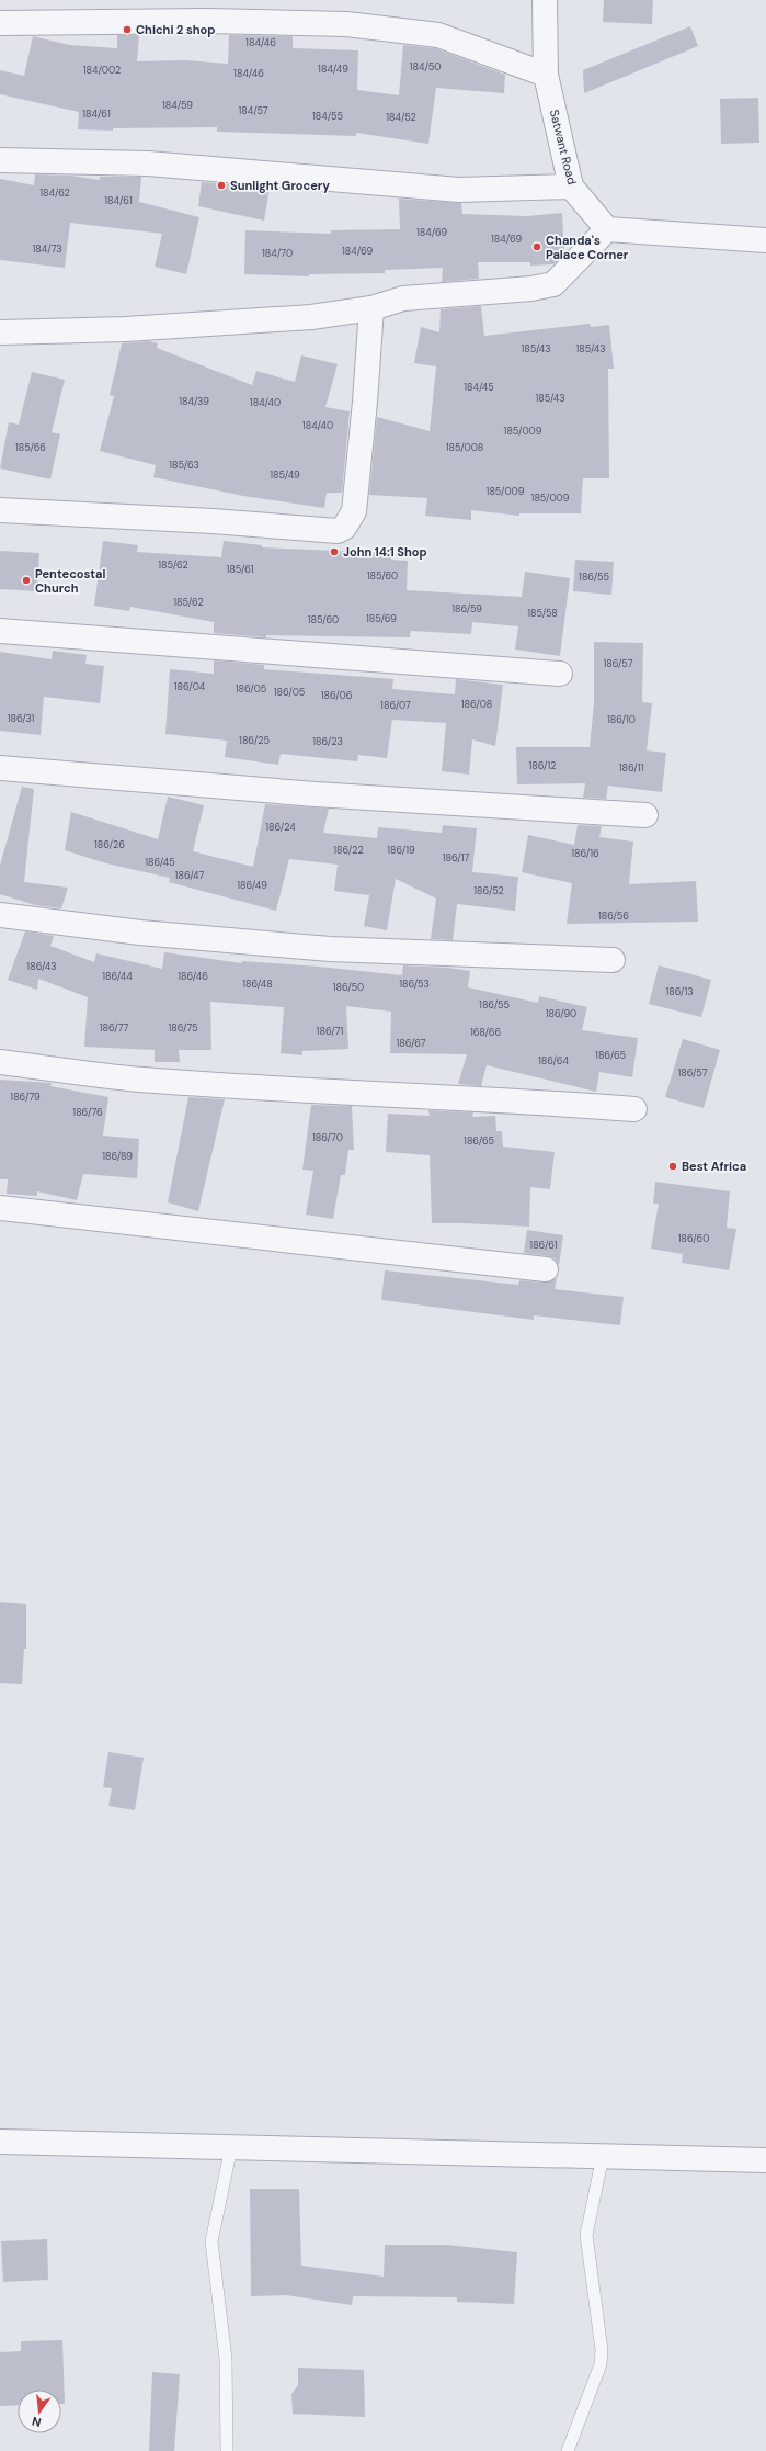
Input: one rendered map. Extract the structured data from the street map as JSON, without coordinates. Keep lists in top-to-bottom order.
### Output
{
  "streets": {
    "street": ["Satwant Road"]
  },
  "places": [
    "Chichi 2 shop",
    "Sunlight Grocery",
    "Chanda's Palace Corner",
    "John 14:1 Shop",
    "Pentecostal Church",
    "Best Africa"
  ],
  "house_numbers": [
    "184/46",
    "184/50",
    "184/49",
    "184/002",
    "184/46",
    "184/59",
    "184/57",
    "184/61",
    "184/55",
    "184/52",
    "184/62",
    "184/61",
    "184/69",
    "184/69",
    "184/73",
    "184/69",
    "184/70",
    "185/43",
    "185/43",
    "184/45",
    "185/43",
    "184/39",
    "184/40",
    "184/40",
    "185/009",
    "185/66",
    "185/008",
    "185/63",
    "185/49",
    "185/009",
    "185/009",
    "185/62",
    "185/61",
    "185/60",
    "186/55",
    "185/62",
    "186/59",
    "185/58",
    "185/69",
    "185/60",
    "186/57",
    "186/04",
    "186/05",
    "186/05",
    "186/06",
    "186/08",
    "186/07",
    "186/31",
    "186/10",
    "186/25",
    "186/23",
    "186/12",
    "186/11",
    "186/24",
    "186/26",
    "186/22",
    "186/19",
    "186/16",
    "186/17",
    "186/45",
    "186/47",
    "186/49",
    "186/52",
    "186/56",
    "186/43",
    "186/44",
    "186/46",
    "186/48",
    "186/53",
    "186/50",
    "186/13",
    "186/55",
    "186/90",
    "186/77",
    "186/75",
    "186/71",
    "168/66",
    "186/67",
    "186/65",
    "186/64",
    "186/57",
    "186/79",
    "186/76",
    "186/70",
    "186/65",
    "186/89",
    "186/60",
    "186/61"
  ],
  "north": "bottom"
}
